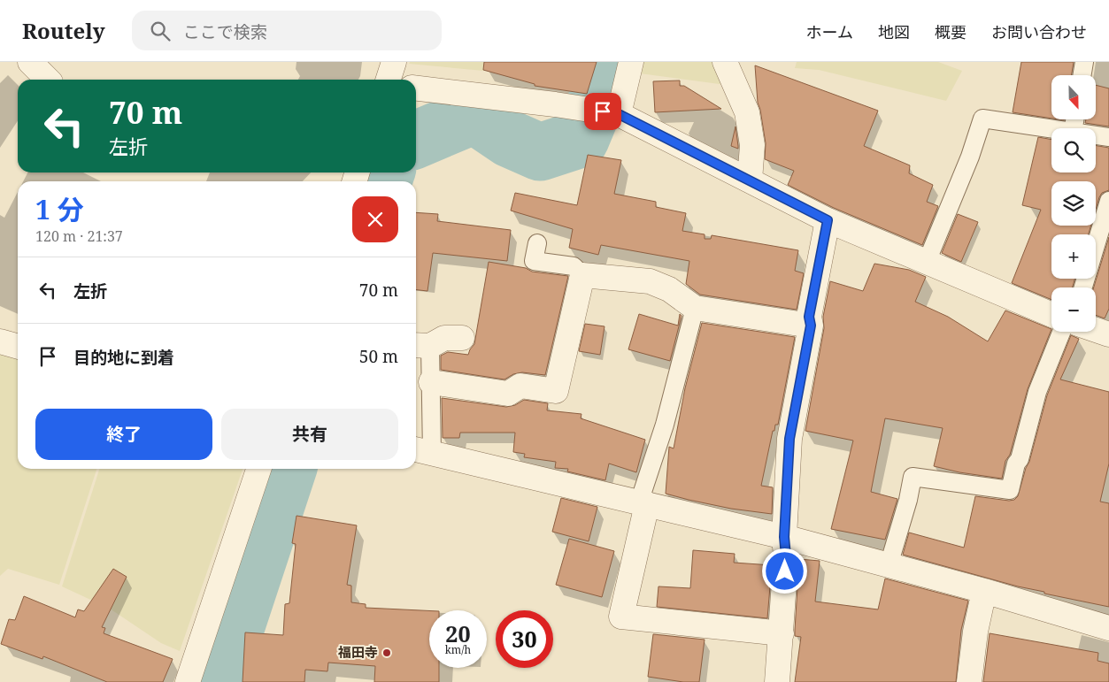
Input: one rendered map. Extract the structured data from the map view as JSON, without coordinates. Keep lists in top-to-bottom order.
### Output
{
  "places": ["福田寺"],
  "north": "bottom",
  "page": {
    "header": "Routely",
    "search": "ここで検索",
    "nav": [
      "ホーム",
      "地図",
      "概要",
      "お問い合わせ"
    ],
    "map_buttons": ["+", "−"],
    "turn": ["70 m", "左折"],
    "heading": ["1 分", "120 m · 21:37"],
    "list": [
      {
        "name": "左折",
        "value": "70 m"
      },
      {
        "name": "目的地に到着",
        "value": "50 m"
      }
    ],
    "buttons": ["終了", "共有"],
    "speed": "20 km/h",
    "limit": "30"
  }
}
